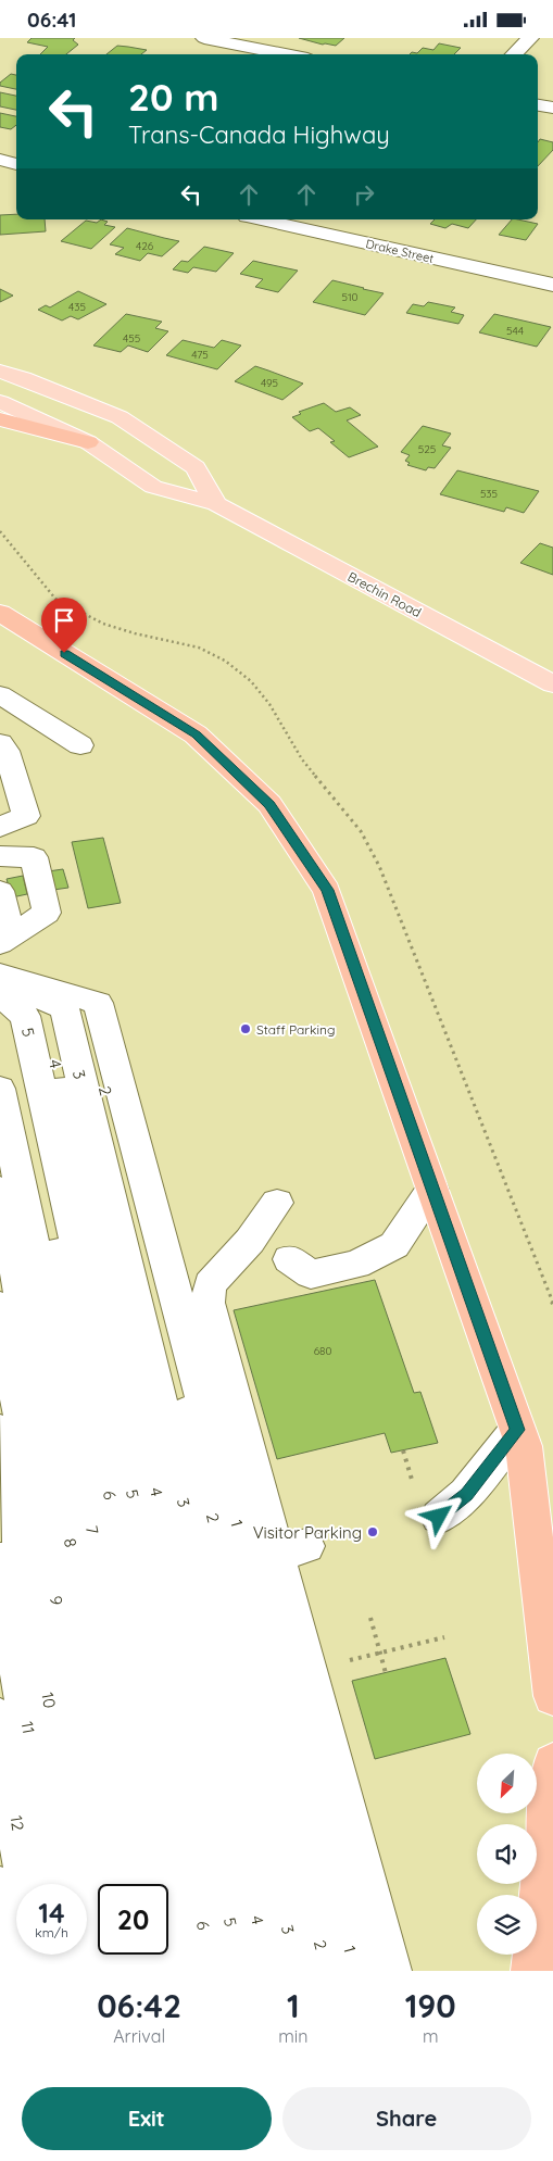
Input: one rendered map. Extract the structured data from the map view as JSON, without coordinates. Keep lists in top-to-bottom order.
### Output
{
  "streets": {
    "main road": ["Brechin Road"],
    "street": [
      "Drake Street",
      "5",
      "4",
      "3",
      "2",
      "6",
      "1",
      "7",
      "8",
      "9",
      "10",
      "11",
      "12"
    ]
  },
  "crossings": [
    ["5", "4"],
    ["5", "3"],
    ["5", "6"],
    ["4", "3"],
    ["4", "6"],
    ["3", "6"],
    ["2", "1"]
  ],
  "places": ["Staff Parking", "Visitor Parking"],
  "house_numbers": [
    "426",
    "510",
    "435",
    "544",
    "455",
    "475",
    "495",
    "525",
    "535",
    "680"
  ],
  "north": "bottom left",
  "page": {
    "status": "06:41",
    "turn": ["20 m", "Trans-Canada Highway"],
    "speed": "14 km/h",
    "limit": "20",
    "eta": [
      "06:42",
      "Arrival",
      "1",
      "min",
      "190",
      "m"
    ],
    "buttons": ["Exit", "Share"]
  }
}
